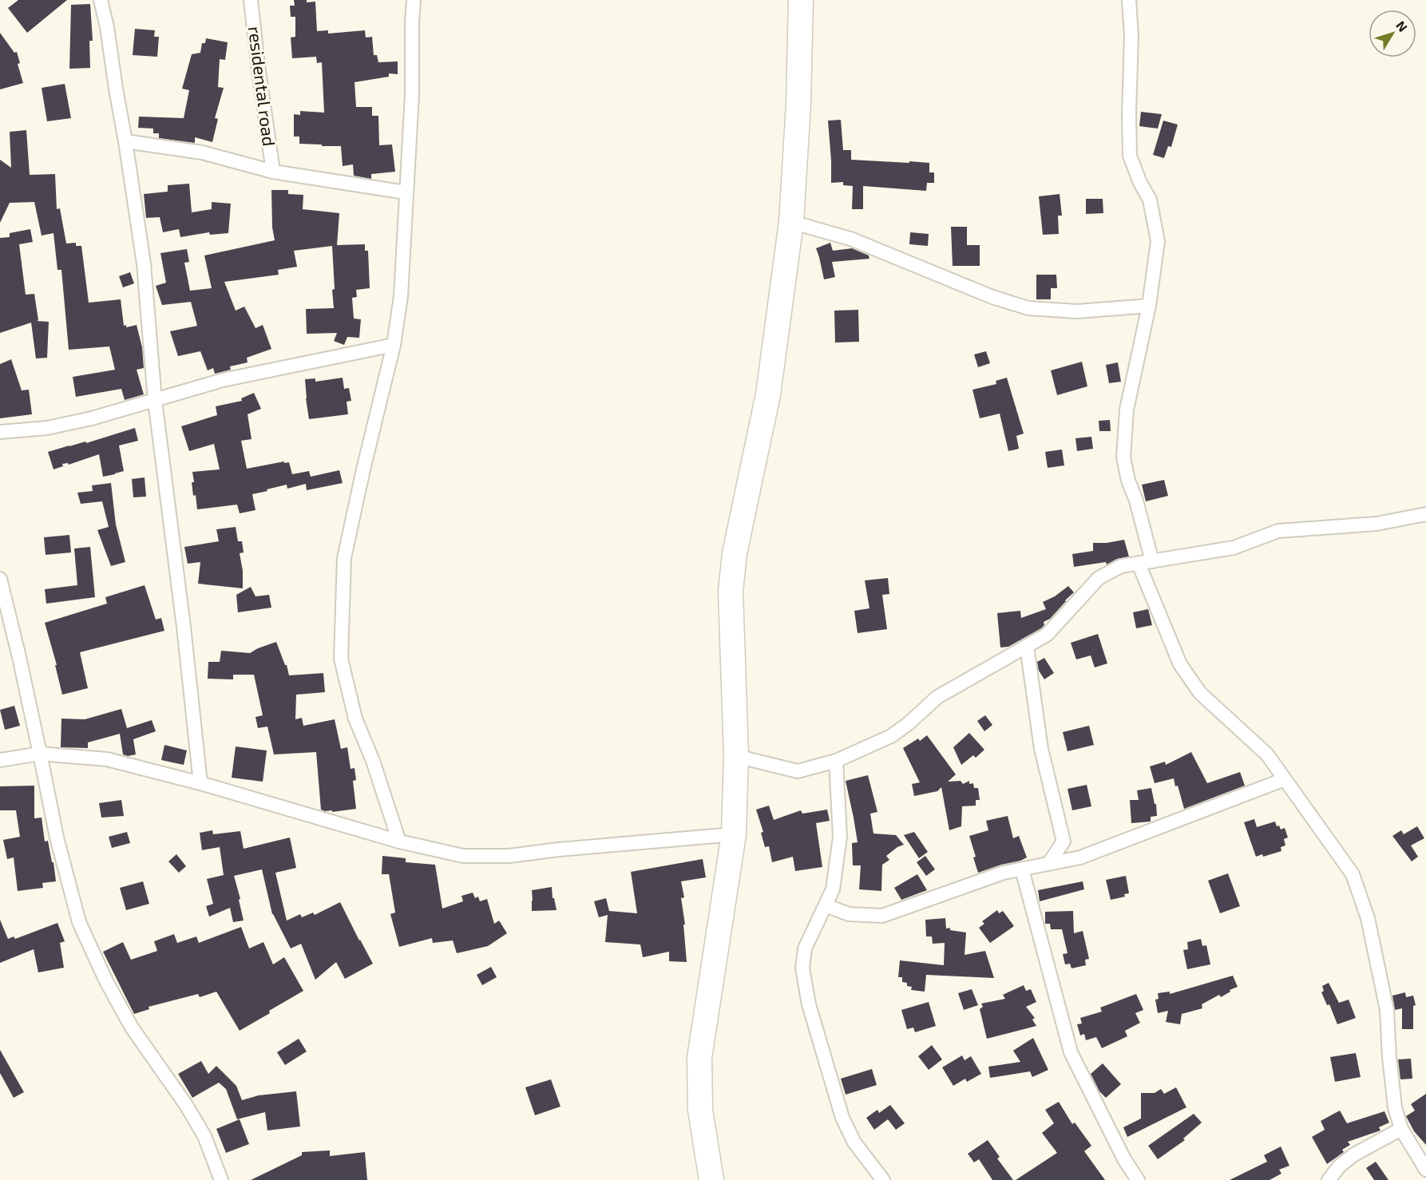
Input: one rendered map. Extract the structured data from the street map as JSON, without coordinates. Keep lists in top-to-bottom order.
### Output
{
  "streets": {
    "street": ["residental road"]
  },
  "north": "top right"
}
